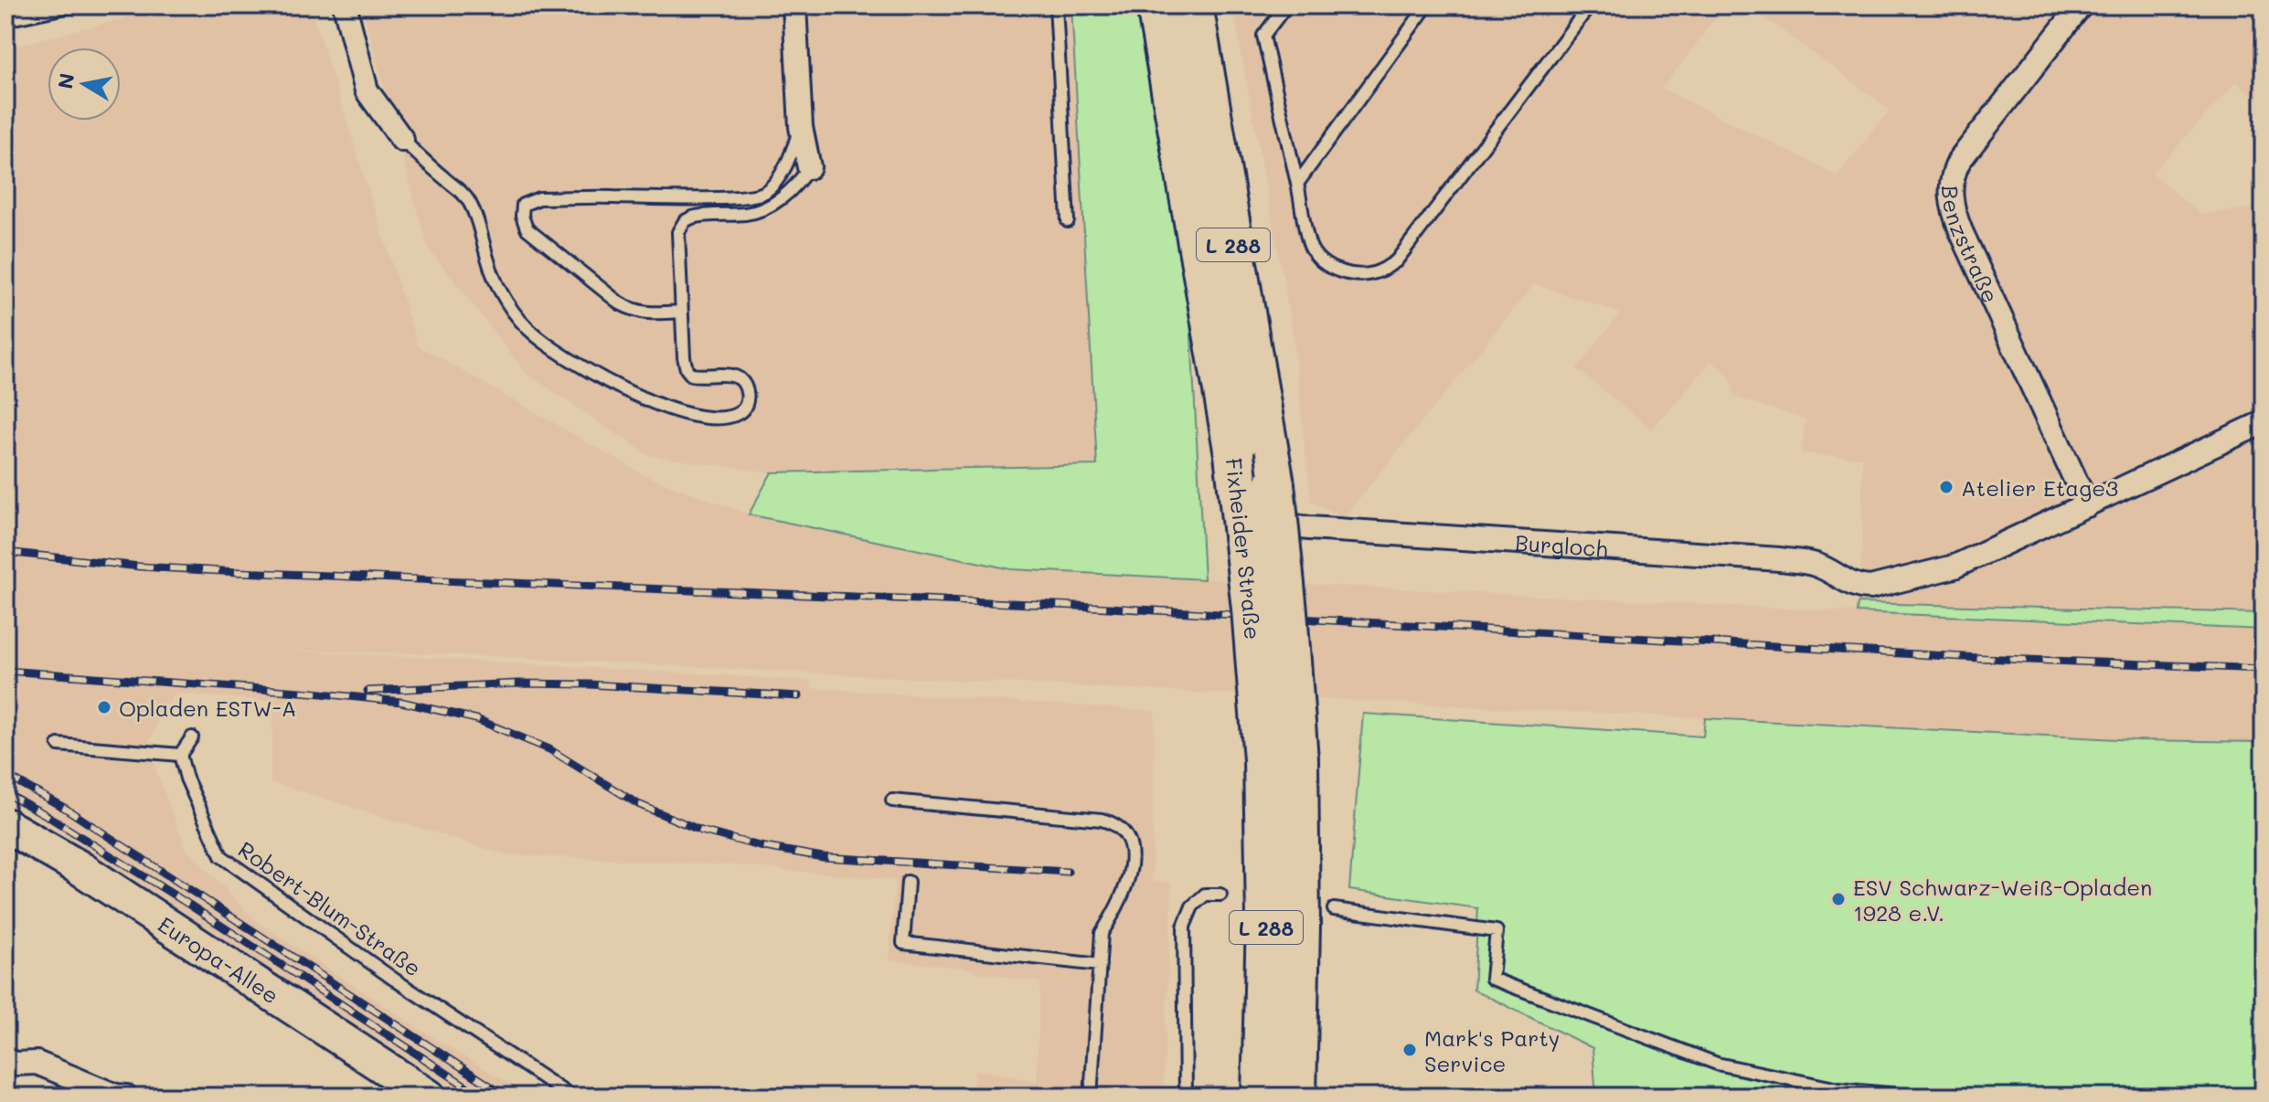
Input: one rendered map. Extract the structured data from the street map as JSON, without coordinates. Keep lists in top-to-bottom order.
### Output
{
  "streets": {
    "highway": ["L 288", "Fixheider Straße"],
    "main road": ["Europa-Allee"],
    "street": ["Benzstraße", "Burgloch"],
    "lane": ["Robert-Blum-Straße"]
  },
  "crossings": [
    ["Benzstraße", "Burgloch"]
  ],
  "places": [
    "Atelier Etage3",
    "Opladen ESTW-A",
    "ESV Schwarz-Weiß-Opladen 1928 e.V.",
    "Mark's Party Service"
  ],
  "north": "left"
}
